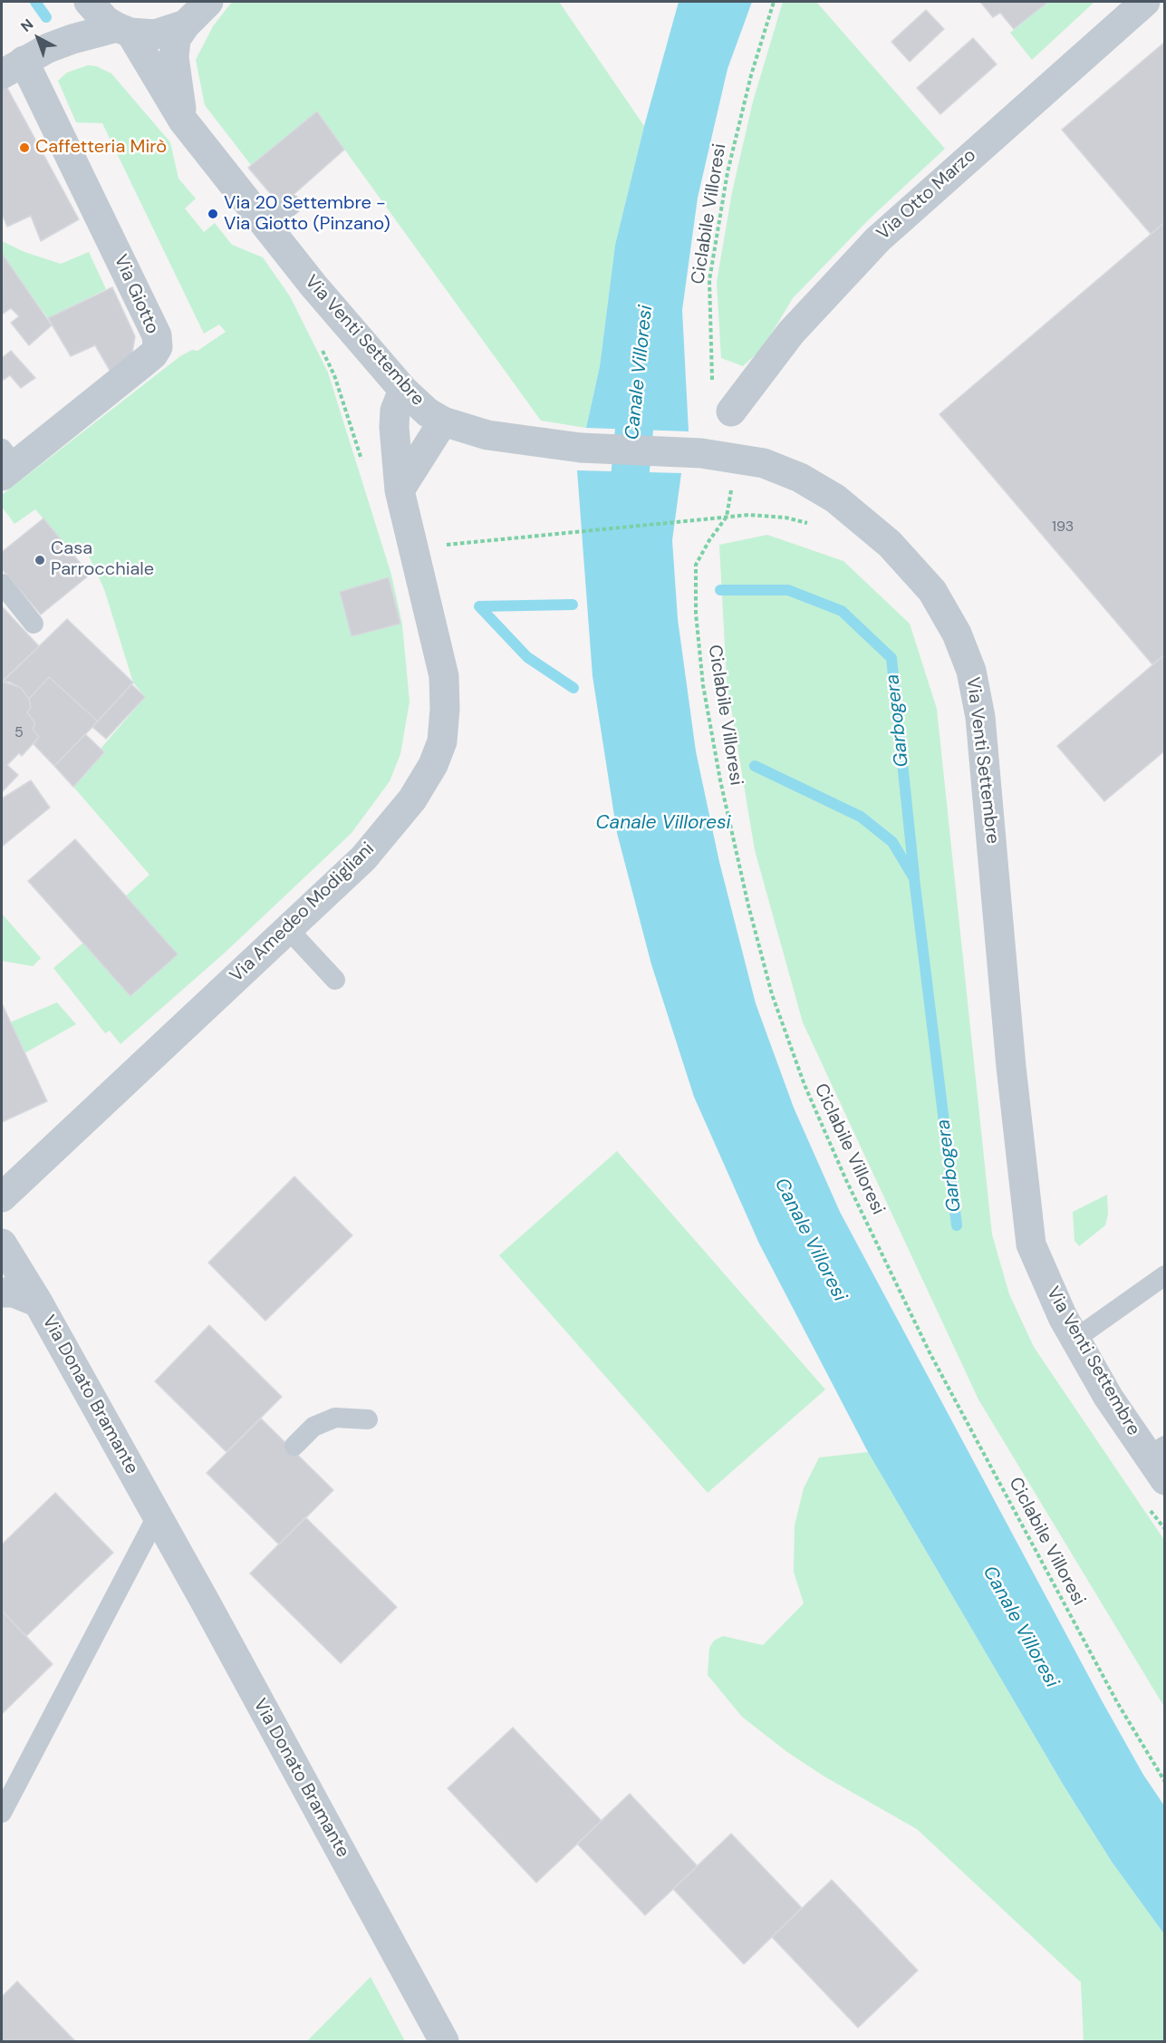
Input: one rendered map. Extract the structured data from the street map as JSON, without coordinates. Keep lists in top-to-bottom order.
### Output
{
  "streets": {
    "street": [
      "Via Otto Marzo",
      "Via Giotto",
      "Via Venti Settembre",
      "Via Amedeo Modigliani",
      "Via Donato Bramante"
    ],
    "path": ["Ciclabile Villoresi"]
  },
  "crossings": [
    ["Via Otto Marzo", "Ciclabile Villoresi"],
    ["Via Venti Settembre", "Via Amedeo Modigliani"]
  ],
  "water": ["Canale Villoresi", "Garbogera"],
  "places": ["Caffetteria Mirò", "Via 20 Settembre - Via Giotto (Pinzano)", "Casa Parrocchiale"],
  "house_numbers": ["193", "5"],
  "north": "top left"
}
